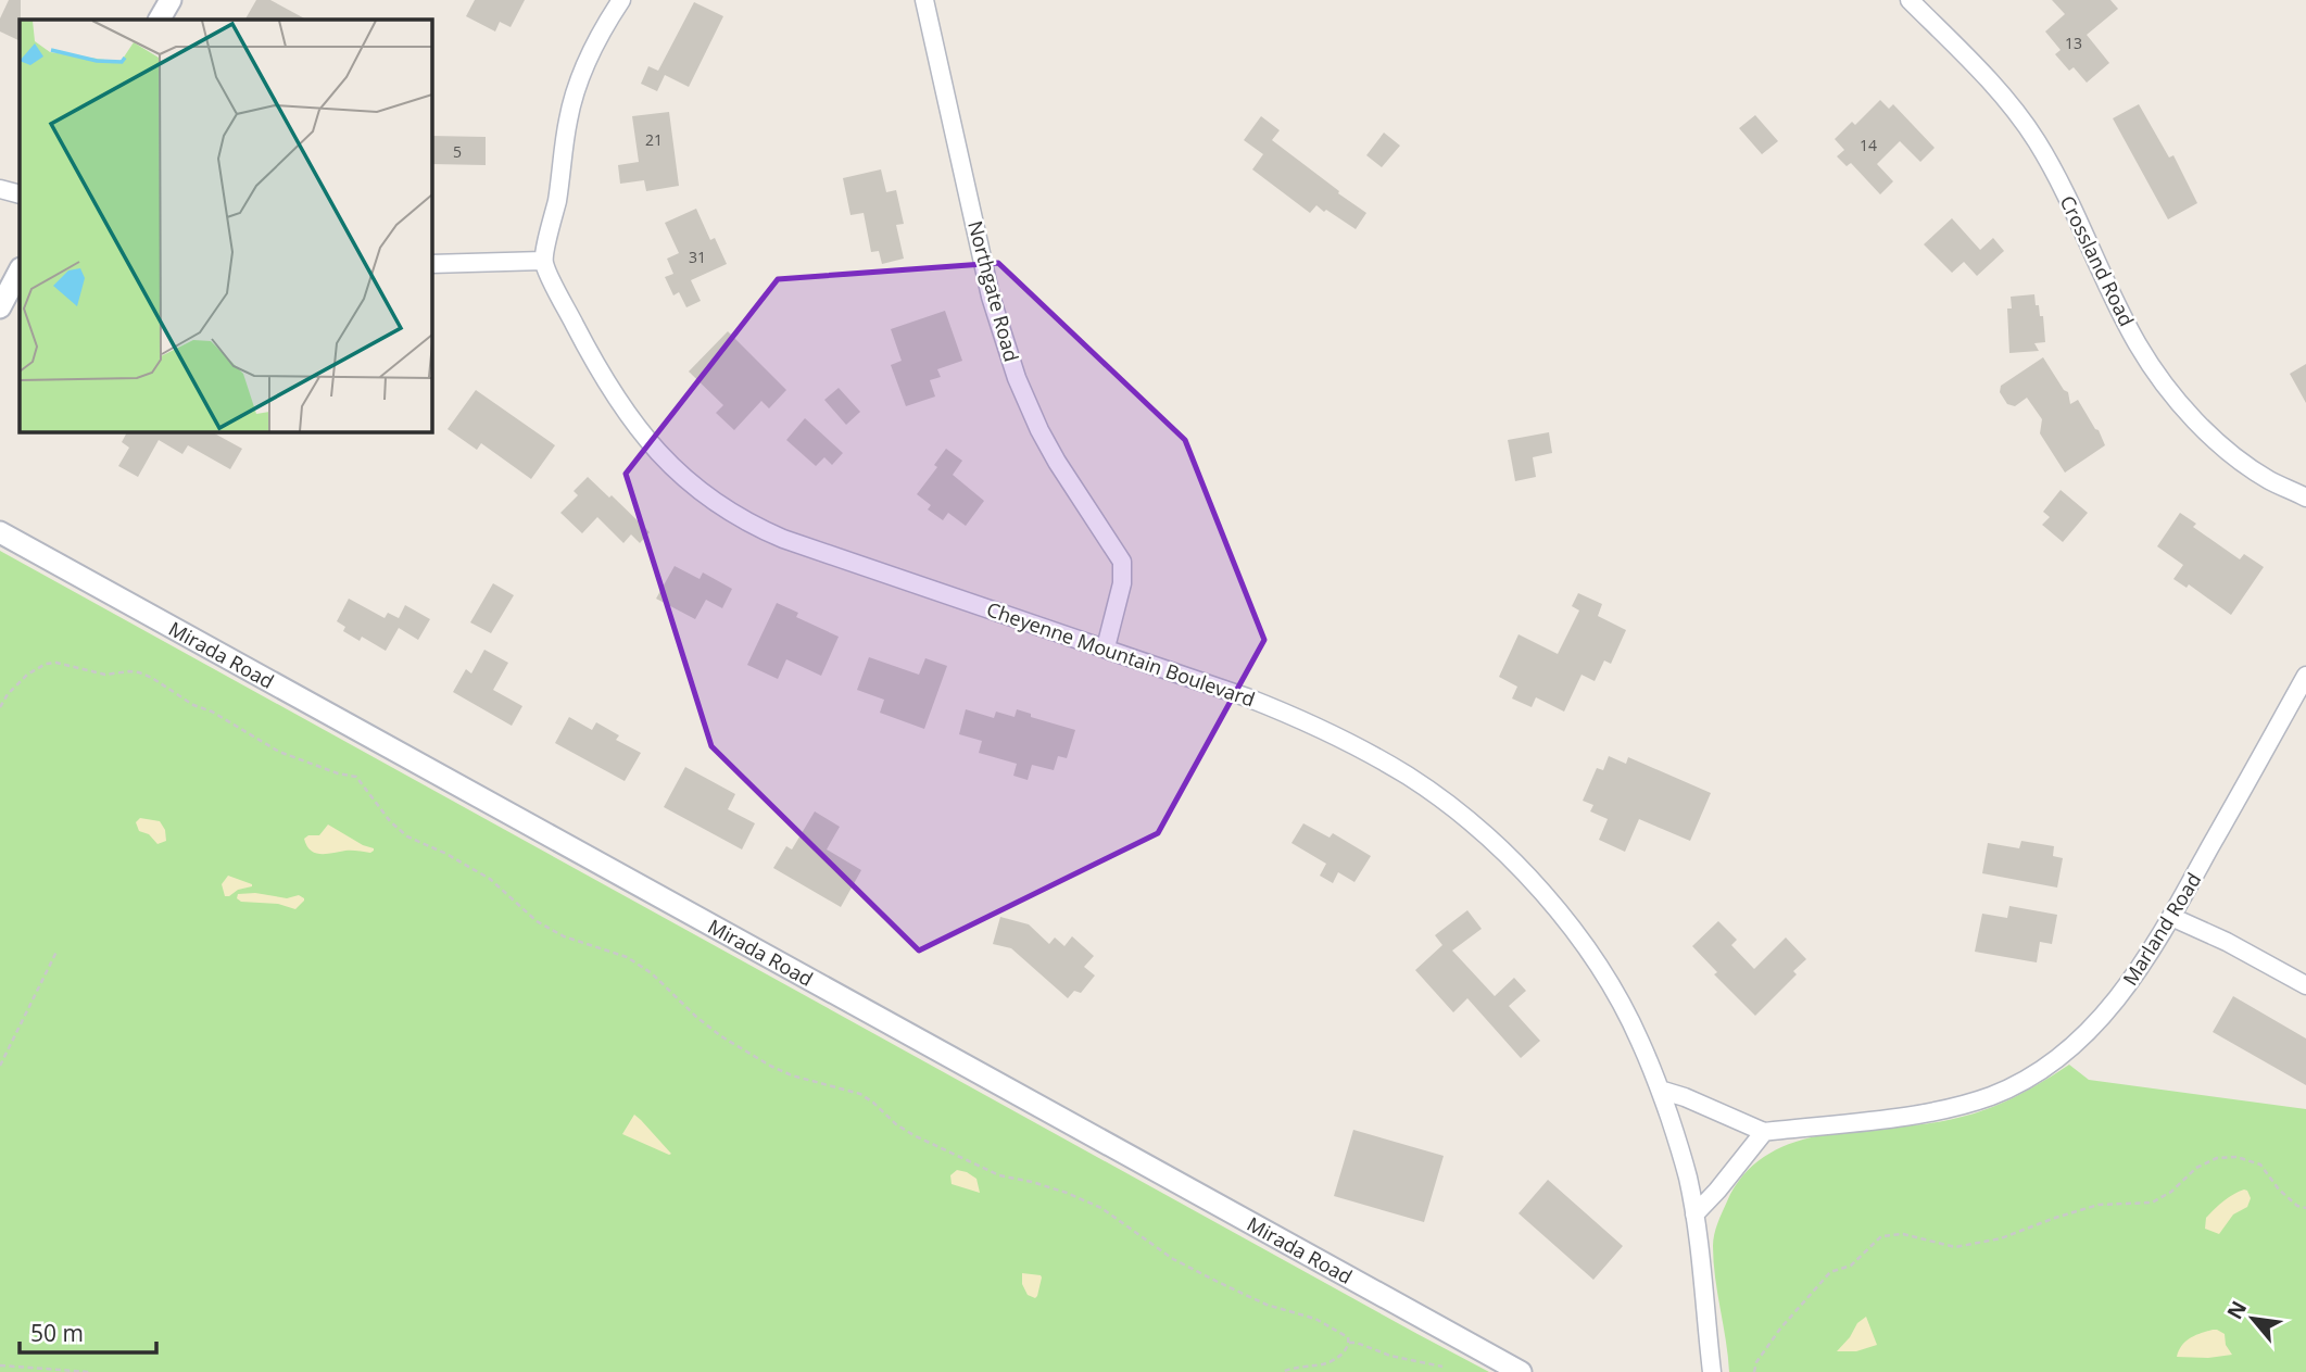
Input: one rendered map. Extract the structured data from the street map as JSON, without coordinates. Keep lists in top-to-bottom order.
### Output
{
  "streets": {
    "street": [
      "Crossland Road",
      "Northgate Road",
      "Mirada Road",
      "Cheyenne Mountain Boulevard",
      "Marland Road"
    ]
  },
  "crossings": [
    ["Northgate Road", "Cheyenne Mountain Boulevard"]
  ],
  "house_numbers": [
    "13",
    "21",
    "14",
    "5",
    "31"
  ],
  "scale_bar": "50 m",
  "north": "top left"
}
